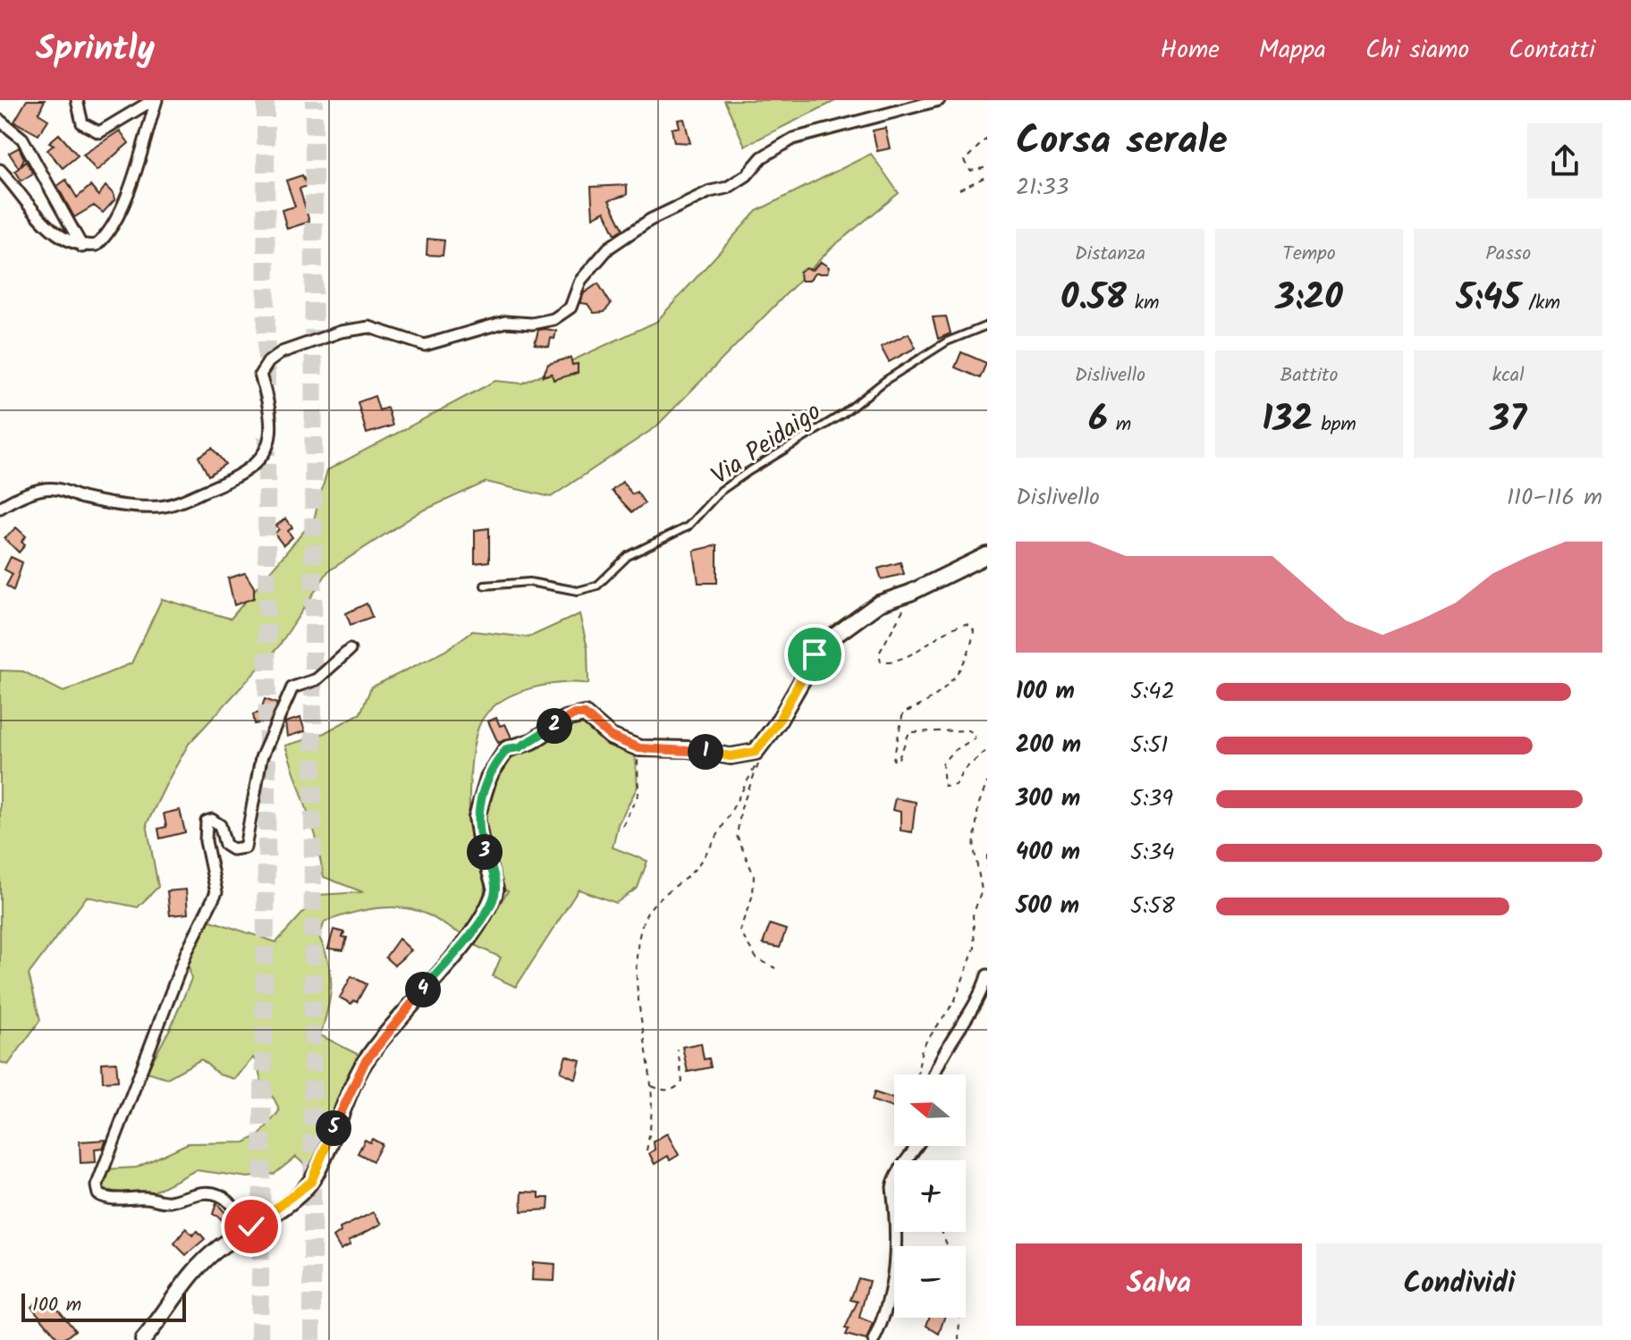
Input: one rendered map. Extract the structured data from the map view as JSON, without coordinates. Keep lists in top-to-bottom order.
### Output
{
  "streets": {
    "lane": ["Via Peidaigo"]
  },
  "scale_bar": "100 m",
  "north": "left",
  "page": {
    "header": "Sprintly",
    "nav": [
      "Home",
      "Mappa",
      "Chi siamo",
      "Contatti"
    ],
    "heading": ["Corsa serale", "21:33"],
    "stats": [
      ["Distanza", "0.58 km"],
      ["Tempo", "3:20"],
      ["Passo", "5:45 /km"],
      ["Dislivello", "6 m"],
      ["Battito", "132 bpm"],
      ["kcal", "37"]
    ],
    "chart": ["Dislivello", "110–116 m"],
    "list": [
      {
        "name": "100 m",
        "note": "5:42"
      },
      {
        "name": "200 m",
        "note": "5:51"
      },
      {
        "name": "300 m",
        "note": "5:39"
      },
      {
        "name": "400 m",
        "note": "5:34"
      },
      {
        "name": "500 m",
        "note": "5:58"
      }
    ],
    "pins": [
      "2",
      "1",
      "3",
      "4",
      "5"
    ],
    "map_buttons": ["+", "−"],
    "buttons": ["Salva", "Condividi"],
    "scale": "100 m"
  }
}
